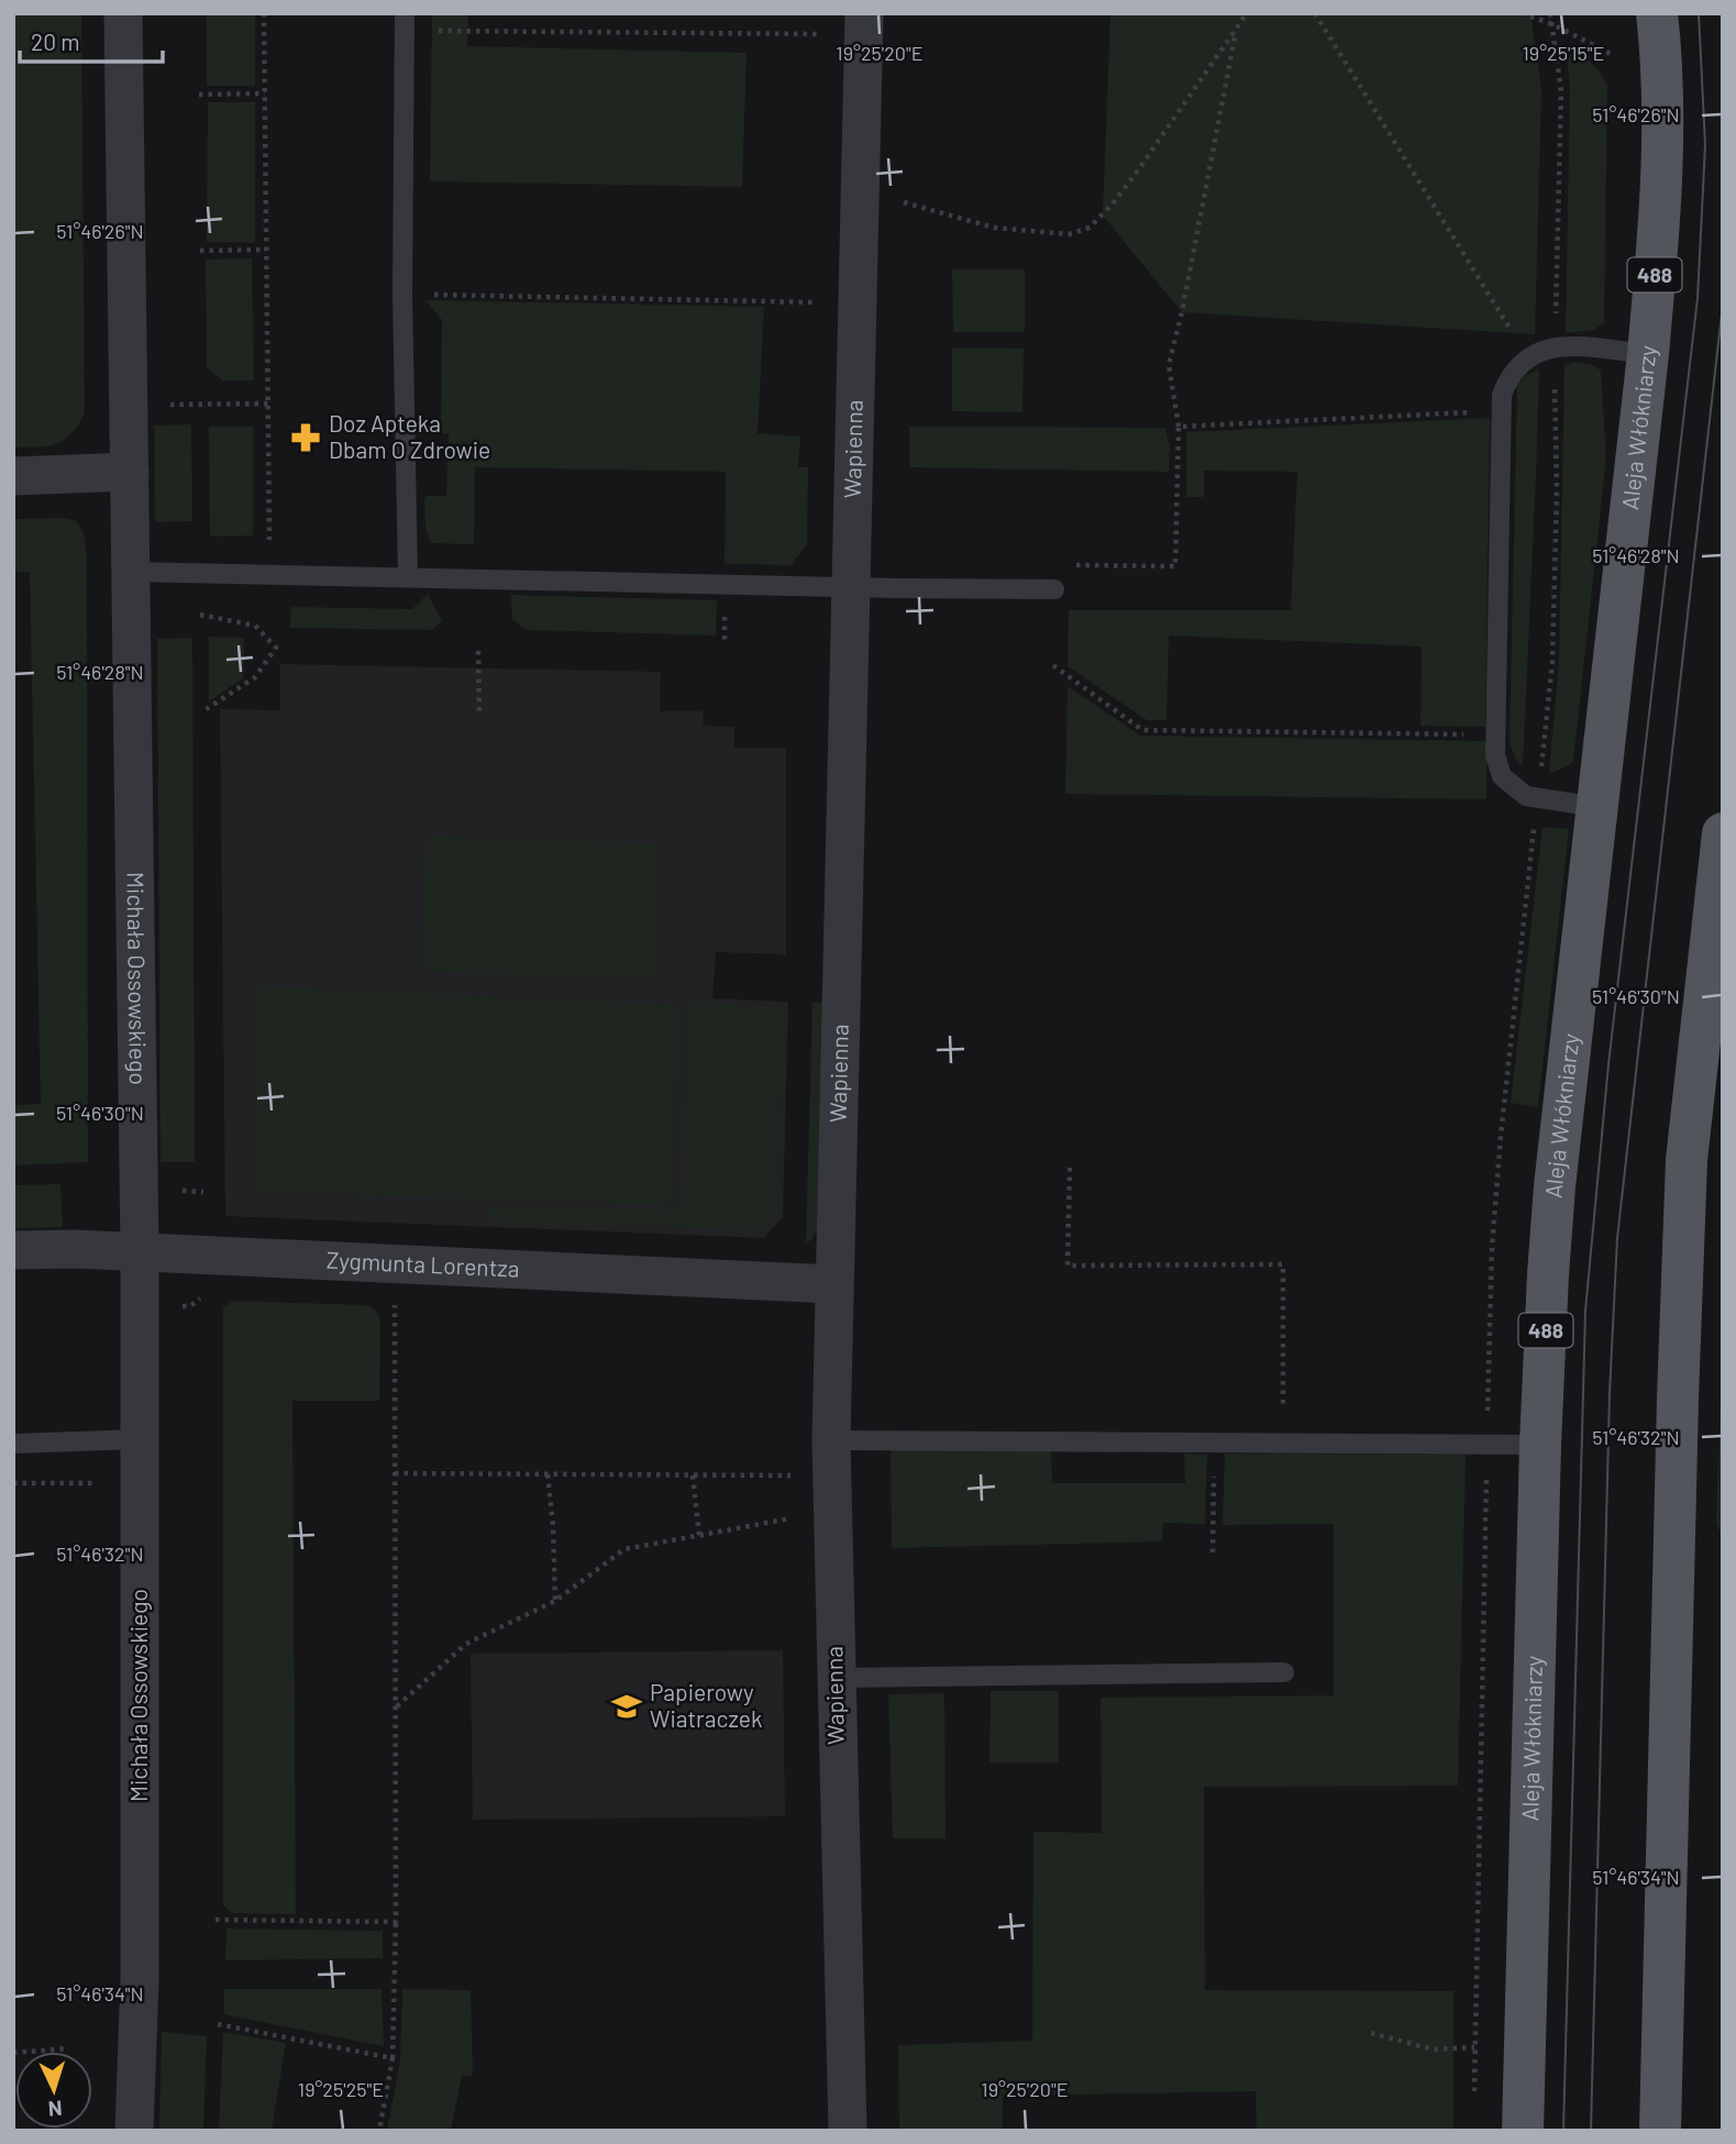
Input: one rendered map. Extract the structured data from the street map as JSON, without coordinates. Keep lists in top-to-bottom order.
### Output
{
  "streets": {
    "main road": ["488", "Aleja Włókniarzy"],
    "street": ["Wapienna", "Michała Ossowskiego", "Zygmunta Lorentza"]
  },
  "crossings": [
    ["Wapienna", "Zygmunta Lorentza"],
    ["Michała Ossowskiego", "Zygmunta Lorentza"]
  ],
  "places": {
    "pharmacy": ["Doz Apteka Dbam O Zdrowie"],
    "school or university": ["Papierowy Wiatraczek"]
  },
  "scale_bar": "20 m",
  "north": "bottom",
  "coordinates": [
    "19°25'20\"E",
    "19°25'15\"E",
    "51°46'26\"N",
    "51°46'28\"N",
    "51°46'30\"N",
    "51°46'32\"N",
    "51°46'34\"N",
    "19°25'25\"E"
  ]
}
